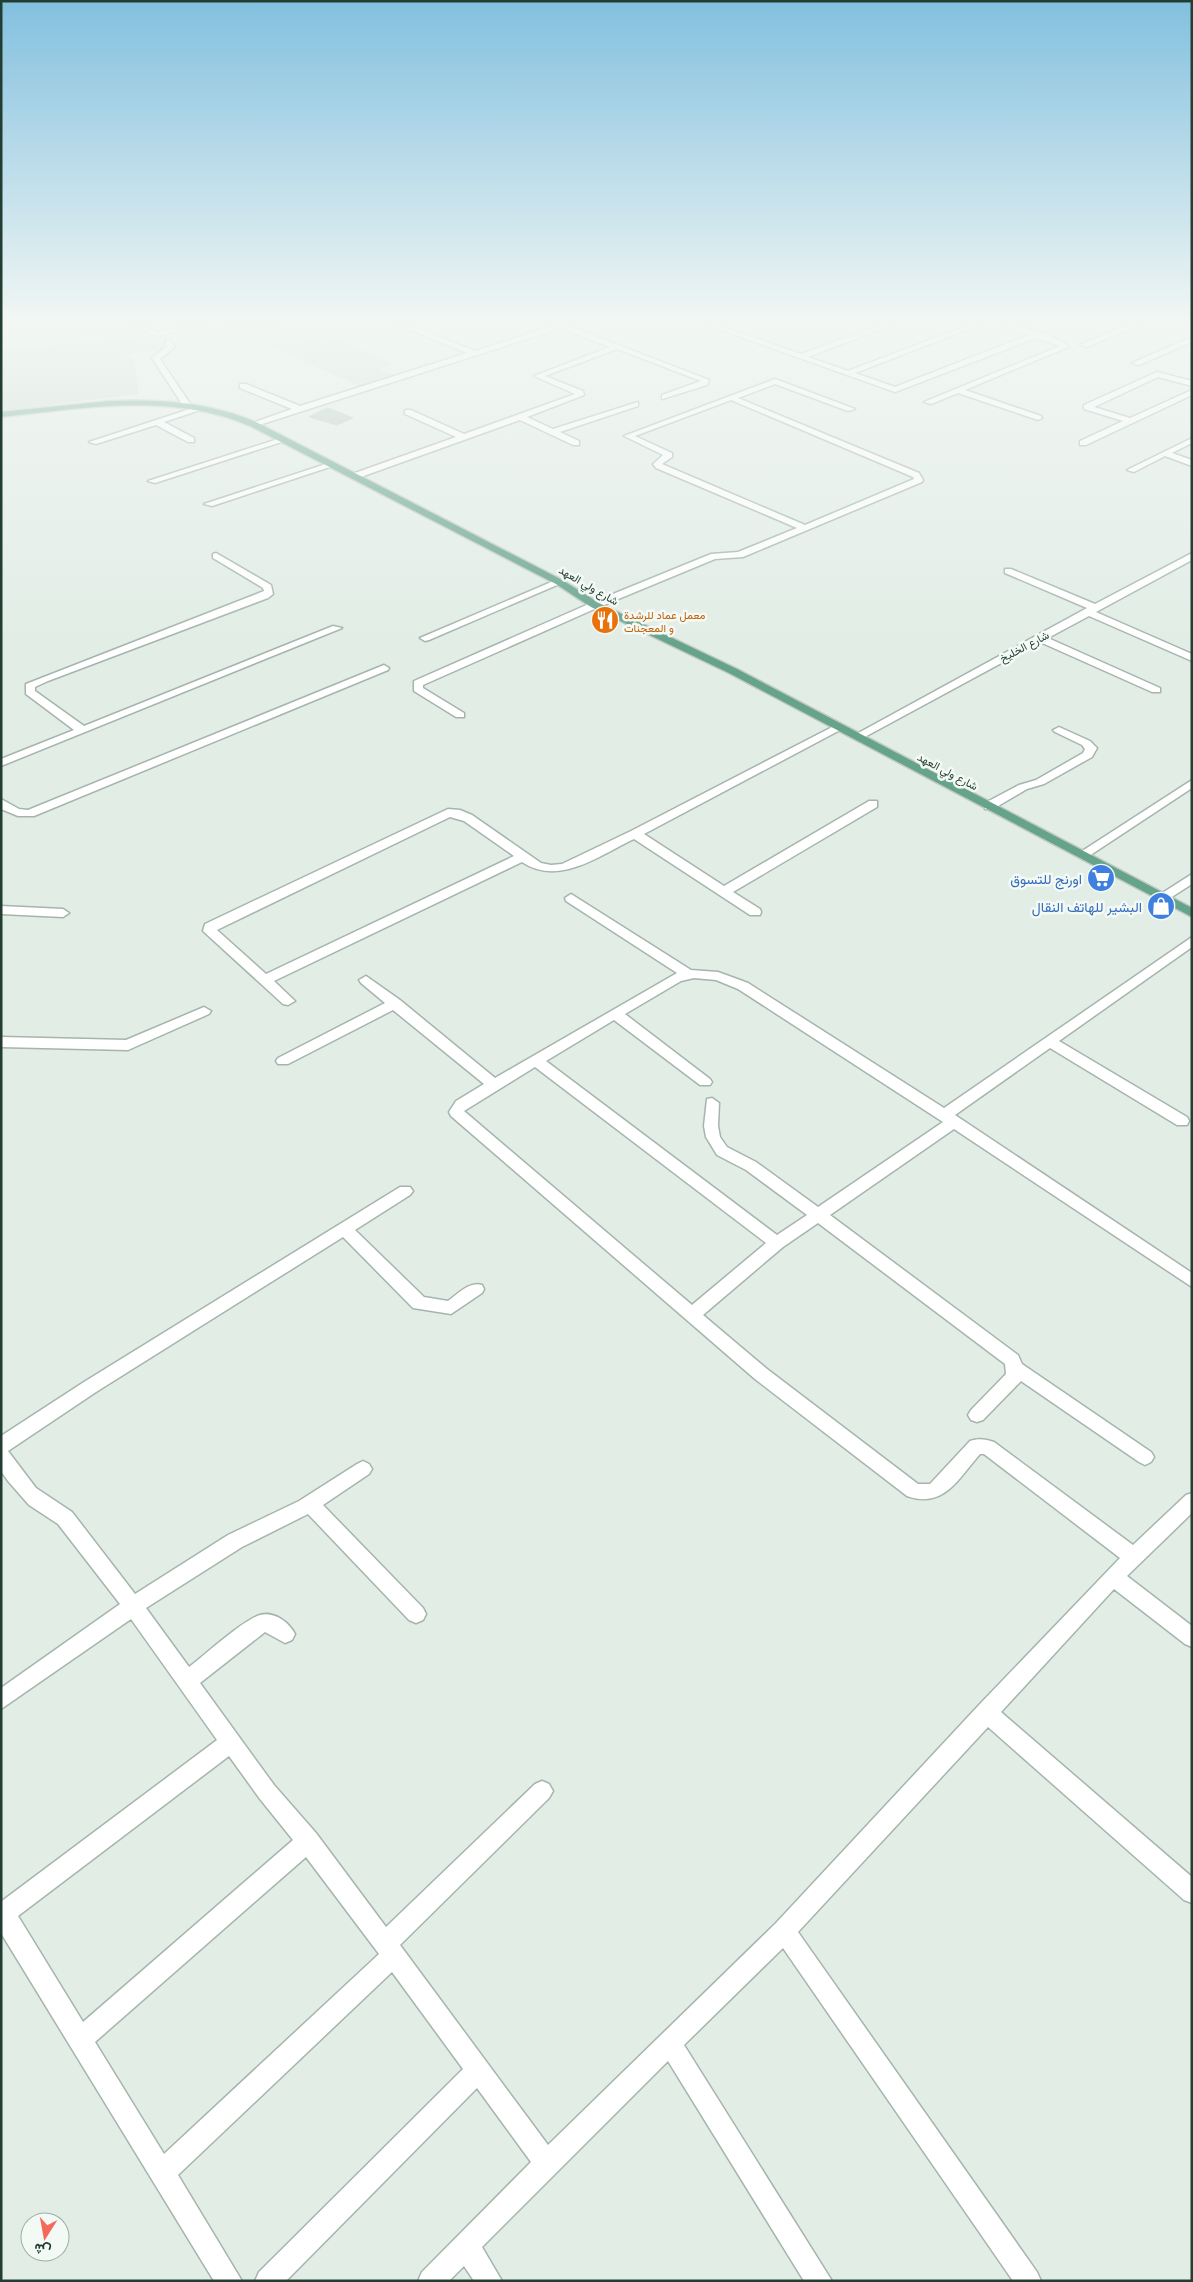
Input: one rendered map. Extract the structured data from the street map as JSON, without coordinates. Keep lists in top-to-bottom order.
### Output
{
  "streets": {
    "main road": ["شارع ولي العهد"],
    "street": ["شارع الخليخ"]
  },
  "crossings": [
    ["شارع ولي العهد", "شارع الخليخ"]
  ],
  "places": {
    "restaurant": ["معمل عماد للرشدة و المعجنات"],
    "supermarket": ["اورنج للتسوق"],
    "shop": ["البشير للهاتف النقال"]
  },
  "north": "bottom"
}
